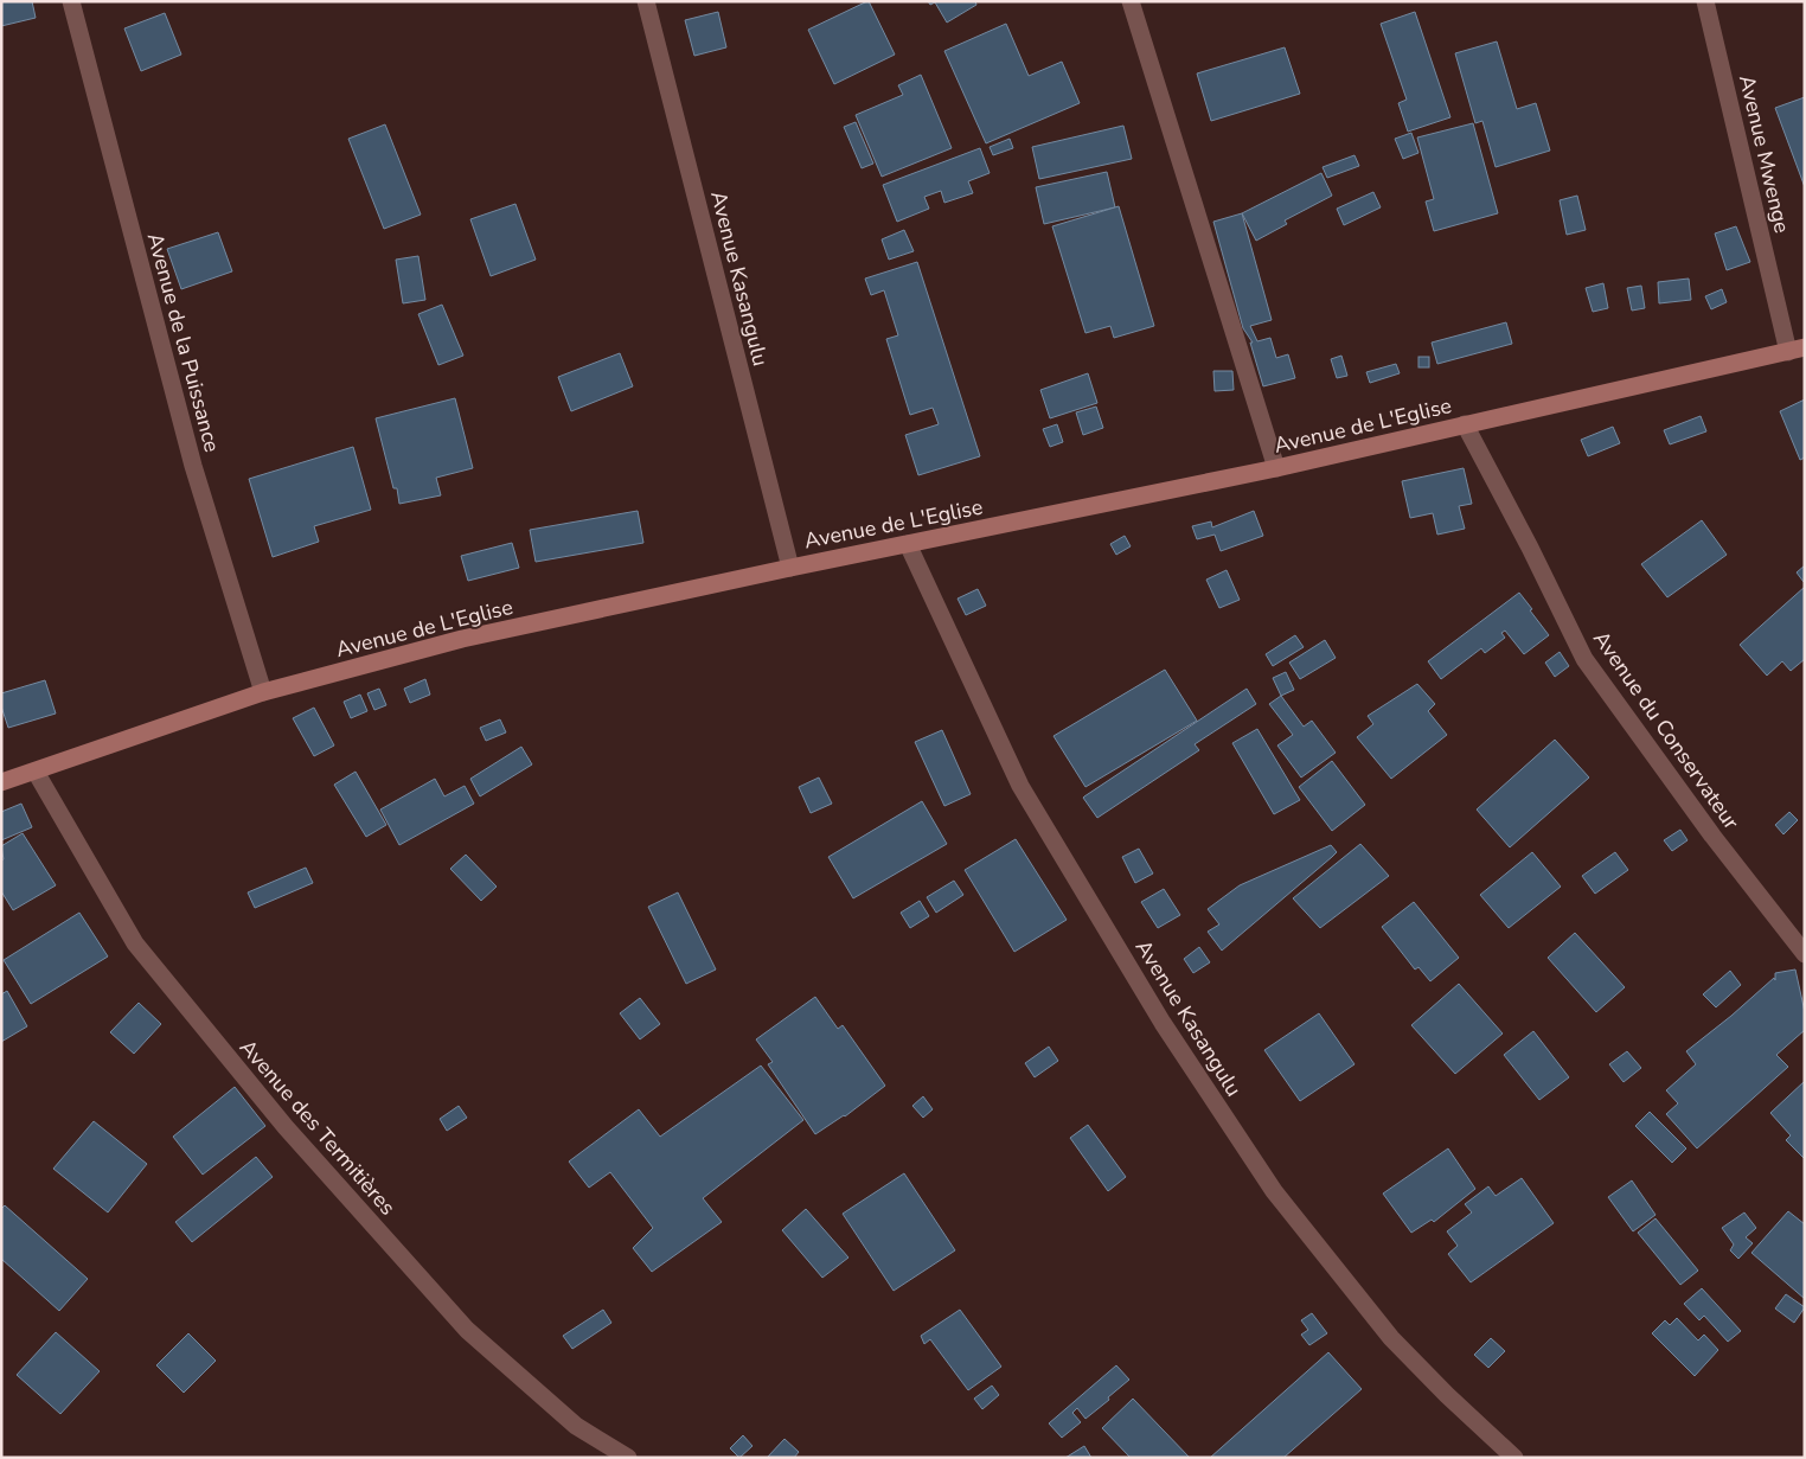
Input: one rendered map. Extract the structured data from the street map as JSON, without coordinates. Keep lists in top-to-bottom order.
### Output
{
  "streets": {
    "street": [
      "Avenue Mwenge",
      "Avenue Kasangulu",
      "Avenue de la Puissance",
      "Avenue de L'Eglise",
      "Avenue du Conservateur",
      "Avenue des Termitières"
    ]
  },
  "crossings": [
    ["Avenue Mwenge", "Avenue de L'Eglise"],
    ["Avenue Kasangulu", "Avenue de L'Eglise"],
    ["Avenue de la Puissance", "Avenue de L'Eglise"],
    ["Avenue de L'Eglise", "Avenue du Conservateur"],
    ["Avenue de L'Eglise", "Avenue des Termitières"]
  ]
}
